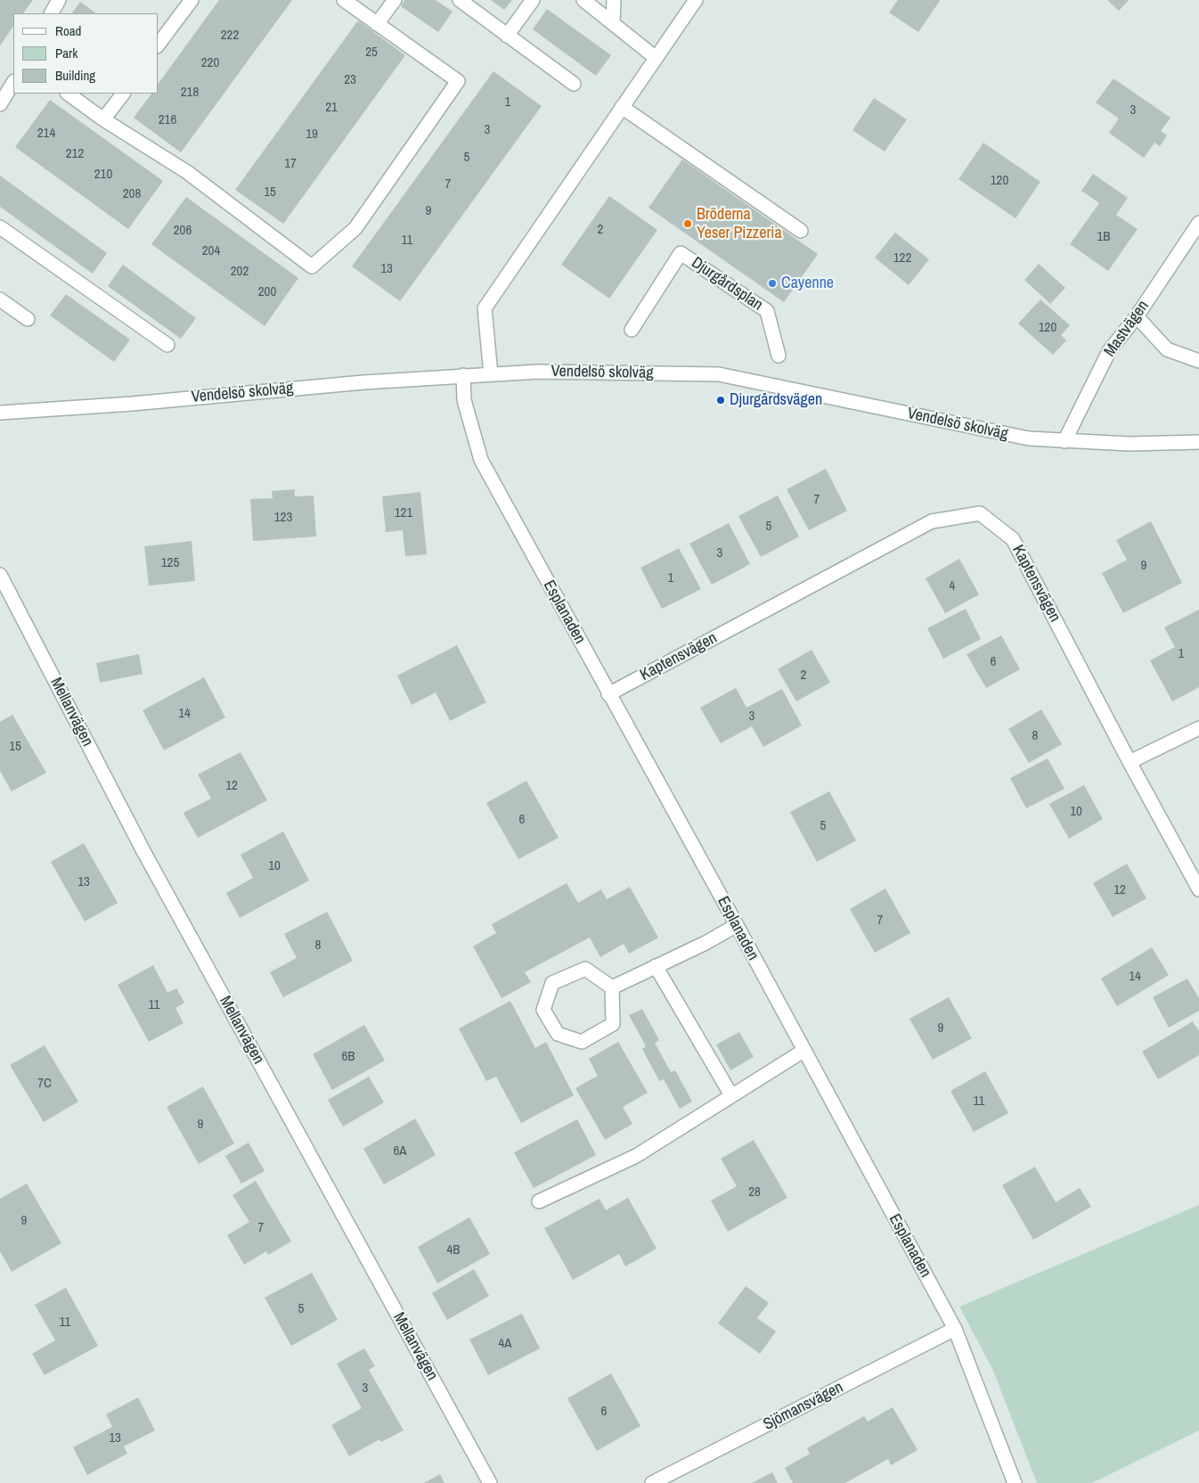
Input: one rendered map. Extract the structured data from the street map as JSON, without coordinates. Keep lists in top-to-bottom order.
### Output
{
  "streets": {
    "street": [
      "Djurgårdsplan",
      "Mastvägen",
      "Vendelsö skolväg",
      "Kaptensvägen",
      "Esplanaden",
      "Mellanvägen",
      "Sjömansvägen"
    ]
  },
  "crossings": [
    ["Mastvägen", "Vendelsö skolväg"],
    ["Vendelsö skolväg", "Esplanaden"],
    ["Kaptensvägen", "Esplanaden"],
    ["Esplanaden", "Sjömansvägen"]
  ],
  "places": ["Bröderna Yeser Pizzeria", "Cayenne", "Djurgårdsvägen"],
  "house_numbers": [
    "222",
    "25",
    "220",
    "23",
    "218",
    "1",
    "21",
    "3",
    "216",
    "3",
    "214",
    "19",
    "212",
    "5",
    "17",
    "210",
    "120",
    "7",
    "15",
    "208",
    "9",
    "2",
    "206",
    "1B",
    "11",
    "204",
    "122",
    "13",
    "202",
    "200",
    "120",
    "7",
    "121",
    "123",
    "5",
    "3",
    "125",
    "9",
    "1",
    "4",
    "1",
    "6",
    "2",
    "14",
    "3",
    "8",
    "15",
    "12",
    "10",
    "6",
    "5",
    "10",
    "13",
    "12",
    "7",
    "8",
    "14",
    "11",
    "9",
    "6B",
    "7C",
    "11",
    "9",
    "6A",
    "28",
    "9",
    "7",
    "4B",
    "5",
    "11",
    "4A",
    "3",
    "6",
    "13"
  ],
  "legend": ["Road", "Park", "Building"]
}
